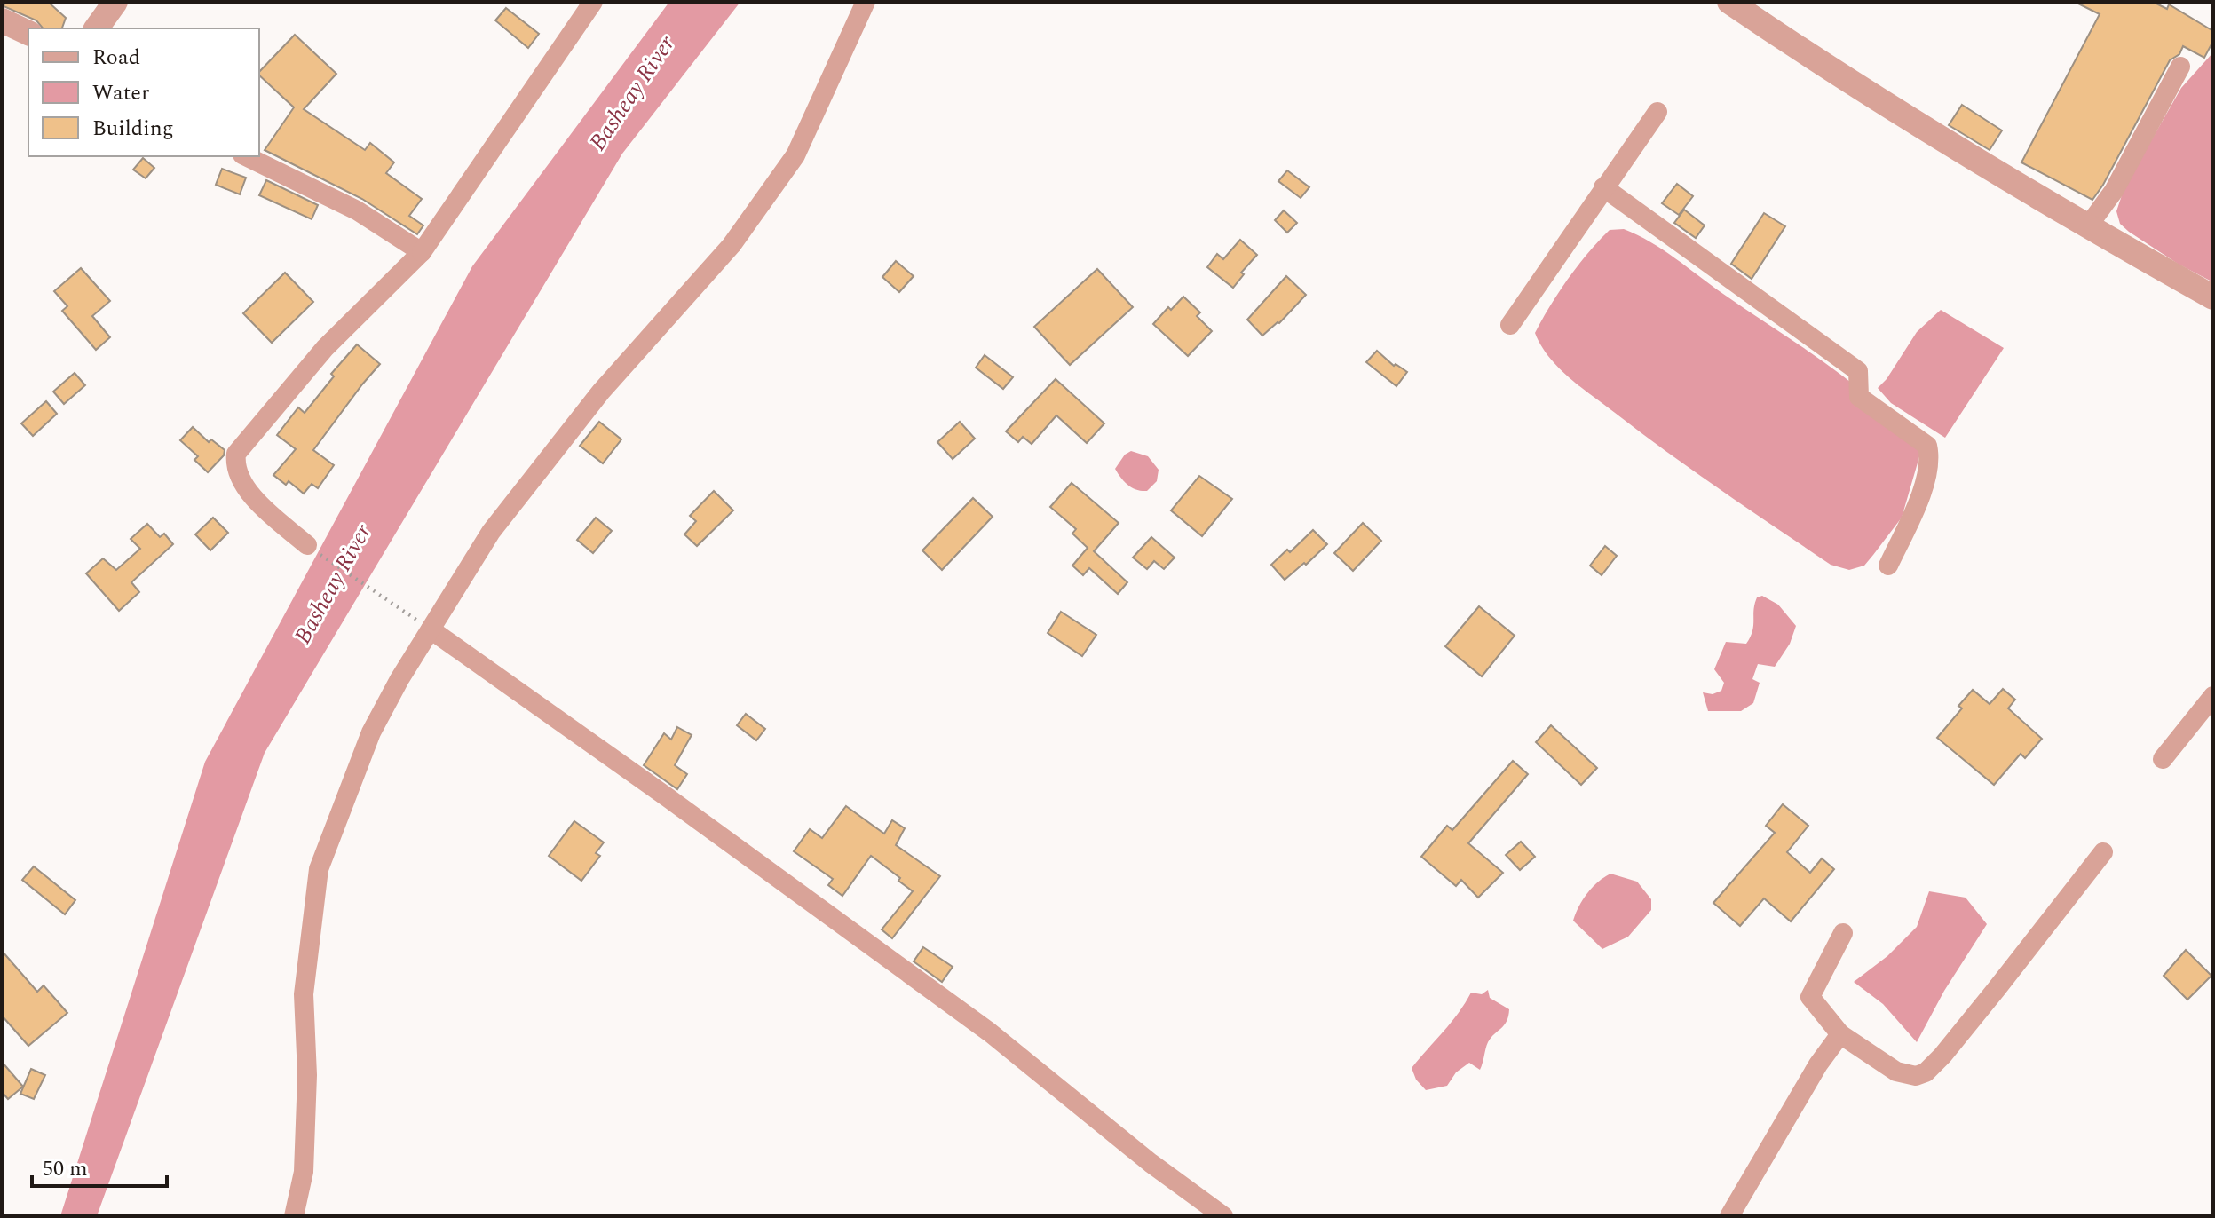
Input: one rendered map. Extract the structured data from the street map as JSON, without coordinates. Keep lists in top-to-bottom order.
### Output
{
  "water": ["Basheay River"],
  "legend": ["Road", "Water", "Building"],
  "scale_bar": "50 m"
}
